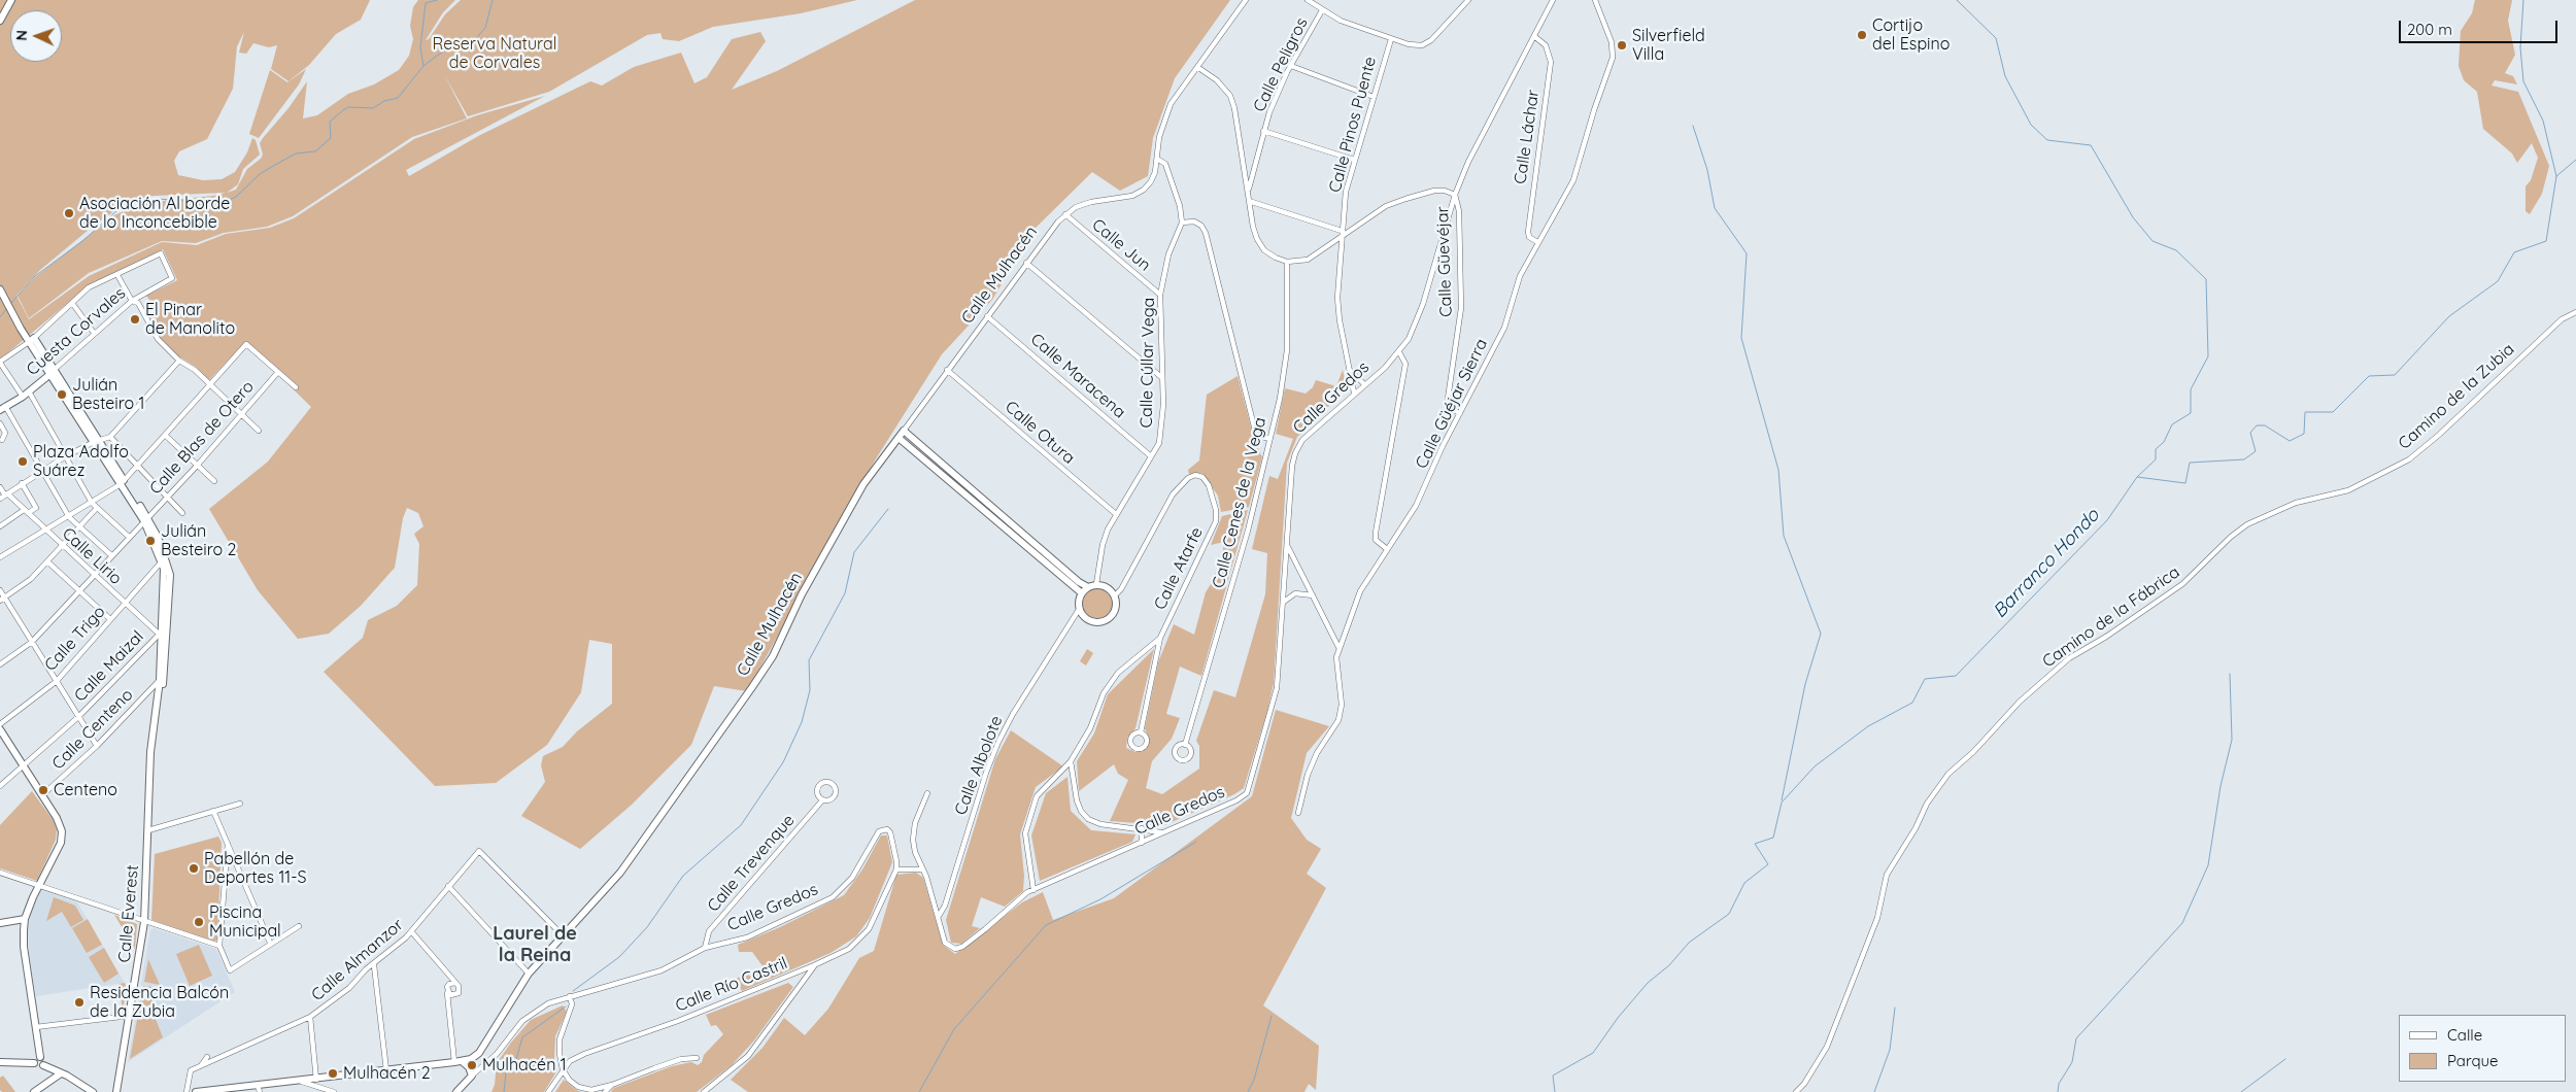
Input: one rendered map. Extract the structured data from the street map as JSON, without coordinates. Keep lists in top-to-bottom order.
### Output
{
  "streets": {
    "street": [
      "Calle Peligros",
      "Calle Pinos Puente",
      "Calle Láchar",
      "Calle Jun",
      "Calle Güevéjar",
      "Calle Mulhacén",
      "Cuesta Corvales",
      "Calle Cúllar Vega",
      "Calle Maracena",
      "Camino de la Zubia",
      "Calle Gredos",
      "Calle Güéjar Sierra",
      "Calle Otura",
      "Calle Blas de Otero",
      "Calle Cenes de la Vega",
      "Calle Lirio",
      "Calle Atarfe",
      "Camino de la Fábrica",
      "Calle Trigo",
      "Calle Maizal",
      "Calle Centeno",
      "Calle Albolote",
      "Calle Trevenque",
      "Calle Everest",
      "Calle Almanzor",
      "Calle Río Castril"
    ]
  },
  "crossings": [
    ["Calle Peligros", "Calle Mulhacén"],
    ["Calle Peligros", "Calle Cenes de la Vega"],
    ["Calle Pinos Puente", "Calle Gredos"],
    ["Calle Láchar", "Calle Gredos"],
    ["Calle Láchar", "Calle Güéjar Sierra"],
    ["Calle Jun", "Calle Mulhacén"],
    ["Calle Jun", "Calle Cúllar Vega"],
    ["Calle Güevéjar", "Calle Gredos"],
    ["Calle Güevéjar", "Calle Güéjar Sierra"],
    ["Calle Mulhacén", "Calle Maracena"],
    ["Calle Mulhacén", "Calle Otura"],
    ["Calle Mulhacén", "Calle Almanzor"],
    ["Calle Cúllar Vega", "Calle Maracena"],
    ["Calle Cúllar Vega", "Calle Otura"],
    ["Calle Cúllar Vega", "Calle Atarfe"],
    ["Calle Cúllar Vega", "Calle Albolote"],
    ["Camino de la Zubia", "Camino de la Fábrica"],
    ["Calle Gredos", "Calle Albolote"],
    ["Calle Gredos", "Calle Trevenque"],
    ["Calle Gredos", "Calle Río Castril"],
    ["Calle Blas de Otero", "Calle Lirio"],
    ["Calle Lirio", "Calle Trigo"],
    ["Calle Lirio", "Calle Maizal"],
    ["Calle Atarfe", "Calle Albolote"]
  ],
  "districts": ["Laurel de la Reina"],
  "water": ["Barranco Hondo"],
  "parks": ["Reserva Natural de Corvales"],
  "places": [
    "Cortijo del Espino",
    "Silverfield Villa",
    "Asociación Al borde de lo Inconcebible",
    "El Pinar de Manolito",
    "Julián Besteiro 1",
    "Plaza Adolfo Suárez",
    "Julián Besteiro 2",
    "Centeno",
    "Pabellón de Deportes 11-S",
    "Piscina Municipal",
    "Residencia Balcón de la Zubia",
    "Mulhacén 1",
    "Mulhacén 2"
  ],
  "legend": ["Calle", "Parque"],
  "scale_bar": "200 m",
  "north": "left"
}
